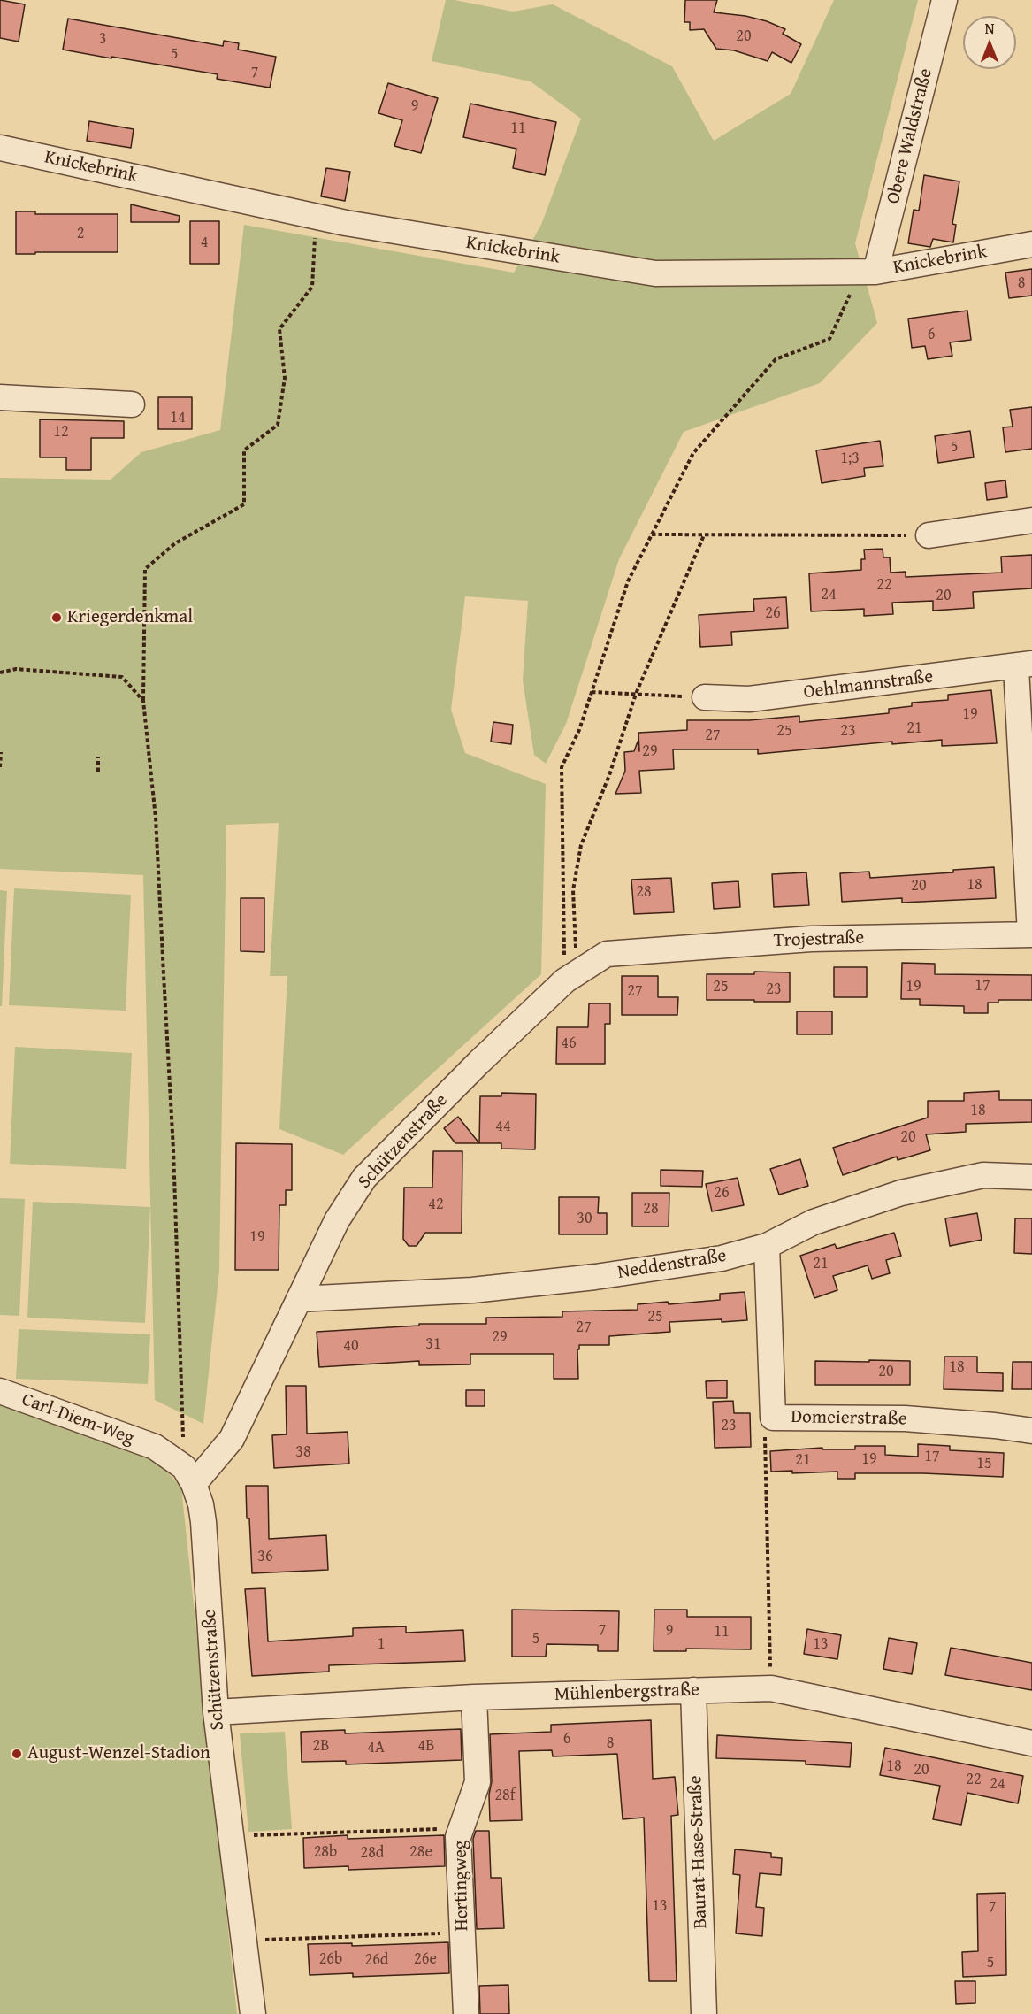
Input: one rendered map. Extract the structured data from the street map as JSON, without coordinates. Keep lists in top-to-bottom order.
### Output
{
  "streets": {
    "street": [
      "Obere Waldstraße",
      "Knickebrink",
      "Oehlmannstraße",
      "Trojestraße",
      "Schützenstraße",
      "Neddenstraße",
      "Domeierstraße",
      "Carl-Diem-Weg",
      "Mühlenbergstraße",
      "Baurat-Hase-Straße",
      "Hertingweg"
    ]
  },
  "crossings": [
    ["Obere Waldstraße", "Knickebrink"],
    ["Trojestraße", "Schützenstraße"],
    ["Schützenstraße", "Neddenstraße"],
    ["Schützenstraße", "Carl-Diem-Weg"],
    ["Schützenstraße", "Mühlenbergstraße"],
    ["Neddenstraße", "Domeierstraße"],
    ["Mühlenbergstraße", "Baurat-Hase-Straße"],
    ["Mühlenbergstraße", "Hertingweg"]
  ],
  "places": ["Kriegerdenkmal", "August-Wenzel-Stadion"],
  "house_numbers": [
    "20",
    "3",
    "5",
    "7",
    "9",
    "11",
    "2",
    "4",
    "8",
    "6",
    "14",
    "12",
    "5",
    "1;3",
    "22",
    "24",
    "20",
    "26",
    "19",
    "21",
    "25",
    "23",
    "27",
    "29",
    "18",
    "20",
    "28",
    "17",
    "25",
    "19",
    "23",
    "27",
    "46",
    "18",
    "44",
    "20",
    "26",
    "42",
    "28",
    "30",
    "19",
    "21",
    "25",
    "27",
    "29",
    "31",
    "40",
    "18",
    "20",
    "23",
    "38",
    "17",
    "19",
    "21",
    "15",
    "36",
    "7",
    "9",
    "11",
    "5",
    "1",
    "13",
    "6",
    "8",
    "2B",
    "4B",
    "4A",
    "18",
    "20",
    "22",
    "24",
    "28f",
    "28b",
    "28e",
    "28d",
    "13",
    "7",
    "26b",
    "26e",
    "26d",
    "5"
  ],
  "north": "top"
}
